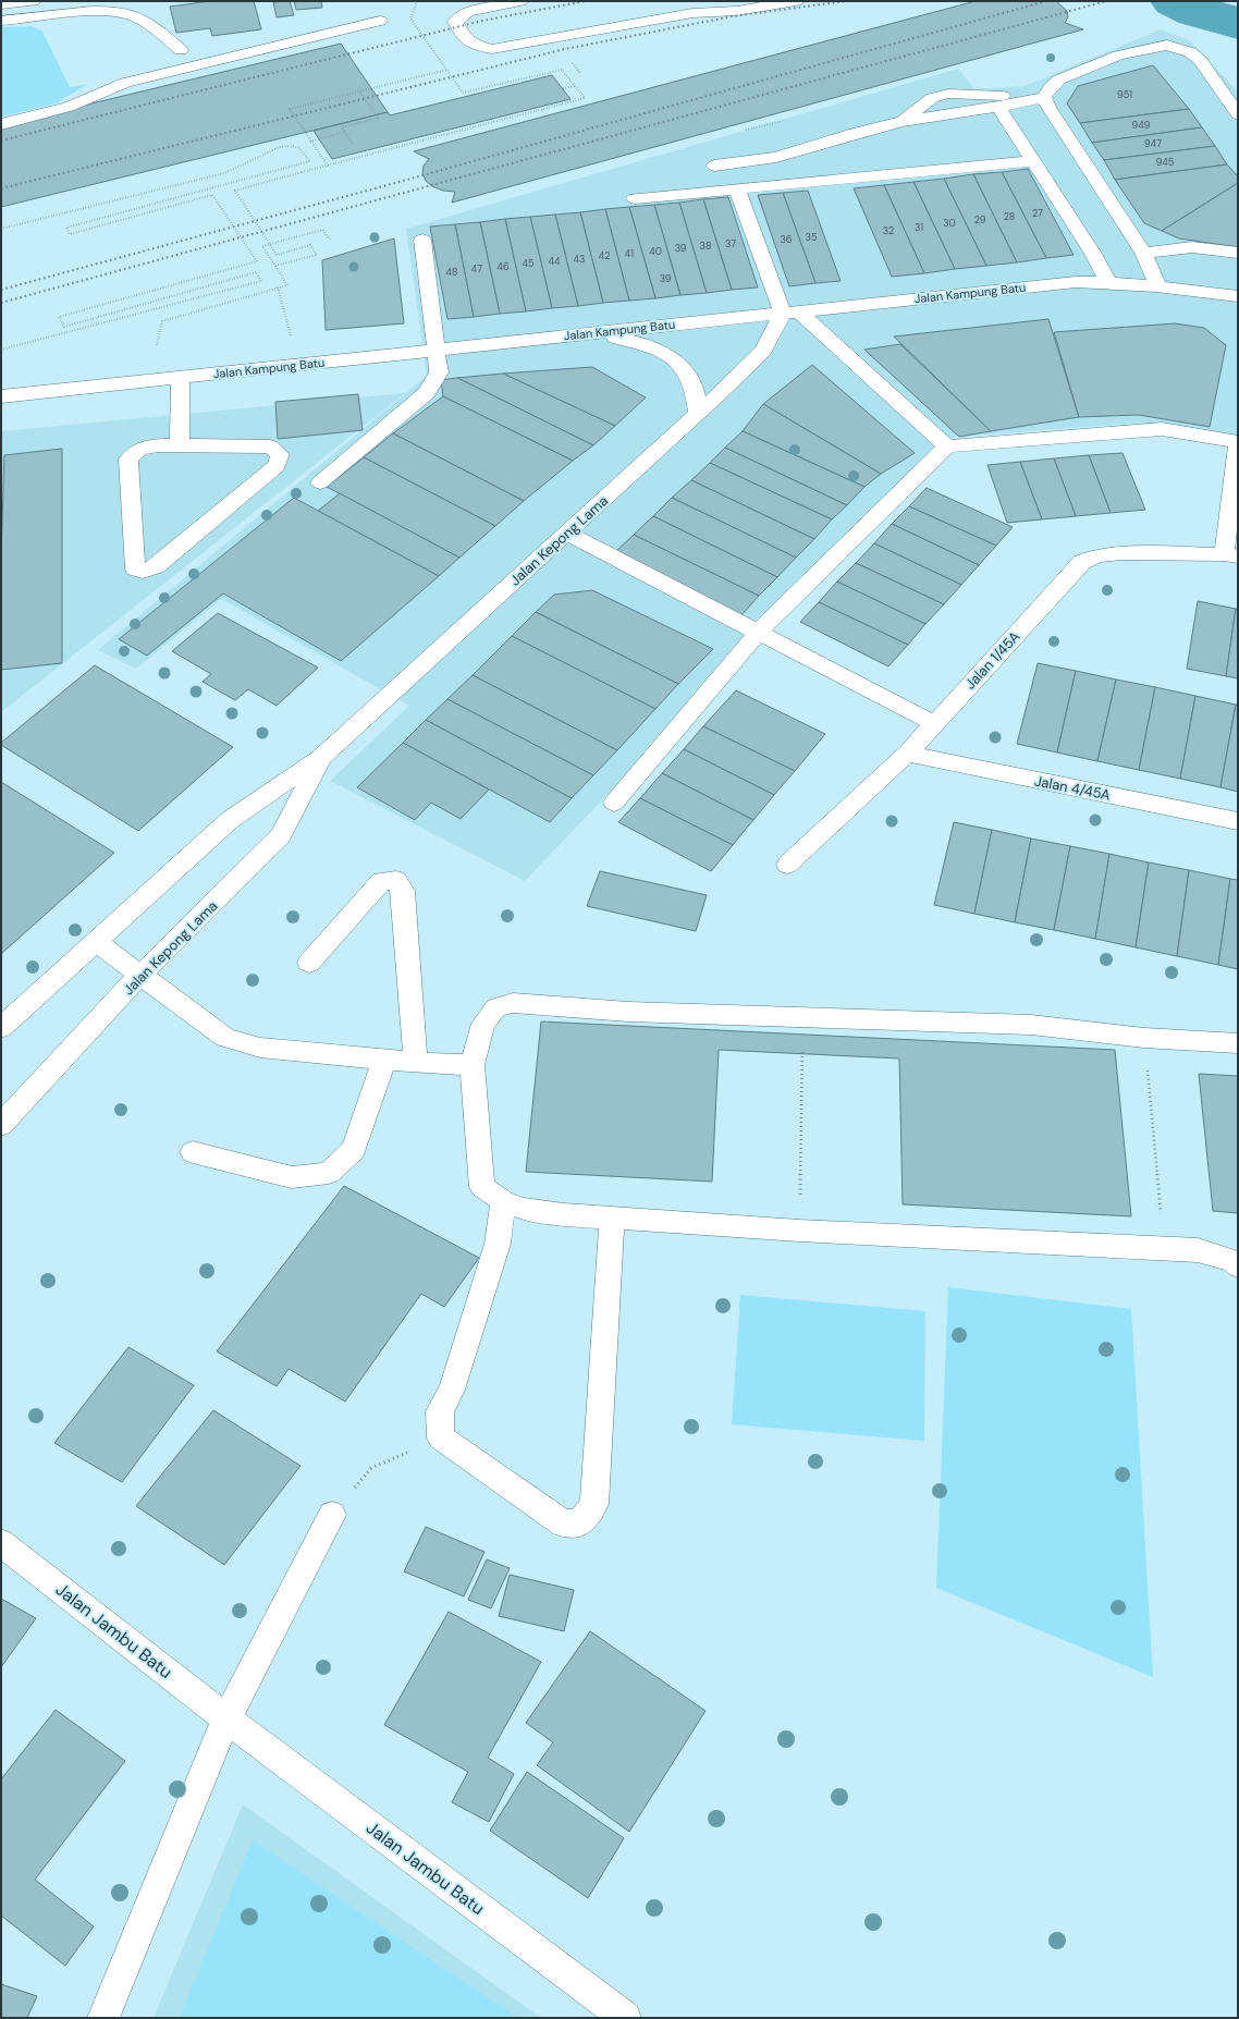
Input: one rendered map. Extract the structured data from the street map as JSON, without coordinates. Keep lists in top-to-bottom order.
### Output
{
  "streets": {
    "street": [
      "Jalan Kampung Batu",
      "Jalan Kepong Lama",
      "Jalan 1/45A",
      "Jalan 4/45A",
      "Jalan Jambu Batu"
    ]
  },
  "crossings": [
    ["Jalan Kampung Batu", "Jalan Kepong Lama"],
    ["Jalan 1/45A", "Jalan 4/45A"]
  ],
  "house_numbers": [
    "951",
    "949",
    "947",
    "945",
    "27",
    "28",
    "29",
    "30",
    "31",
    "32",
    "35",
    "36",
    "37",
    "38",
    "39",
    "40",
    "41",
    "42",
    "43",
    "44",
    "45",
    "46",
    "47",
    "48",
    "39"
  ]
}
